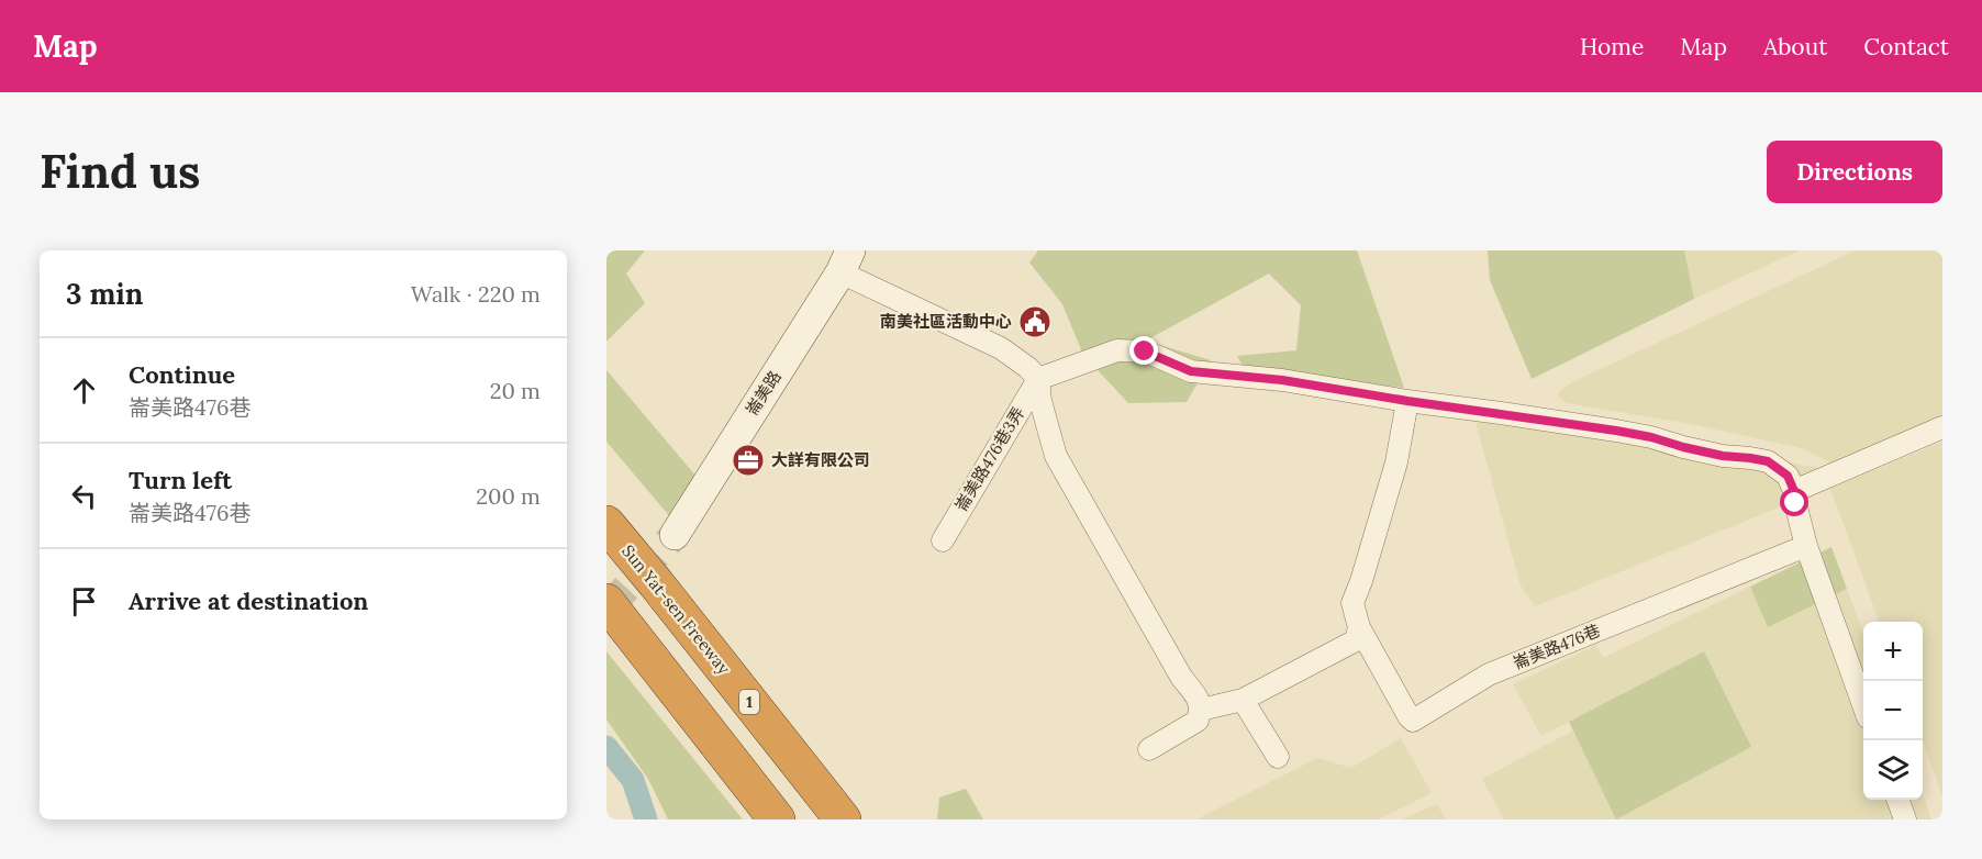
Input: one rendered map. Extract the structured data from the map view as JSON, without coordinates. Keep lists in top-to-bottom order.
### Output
{
  "streets": {
    "highway": ["Sun Yat-sen Freeway", "1"],
    "street": ["崙美路", "崙美路476巷3弄", "崙美路476巷"]
  },
  "places": {
    "public building": ["南美社區活動中心"],
    "office": ["大詳有限公司"]
  },
  "page": {
    "header": "Map",
    "nav": [
      "Home",
      "Map",
      "About",
      "Contact"
    ],
    "buttons": "Directions",
    "title": "Find us",
    "heading": ["3 min", "Walk · 220 m"],
    "list": [
      ["Continue", "崙美路476巷", "20 m"],
      ["Turn left", "崙美路476巷", "200 m"],
      "Arrive at destination"
    ],
    "map_buttons": ["+", "−"]
  }
}
